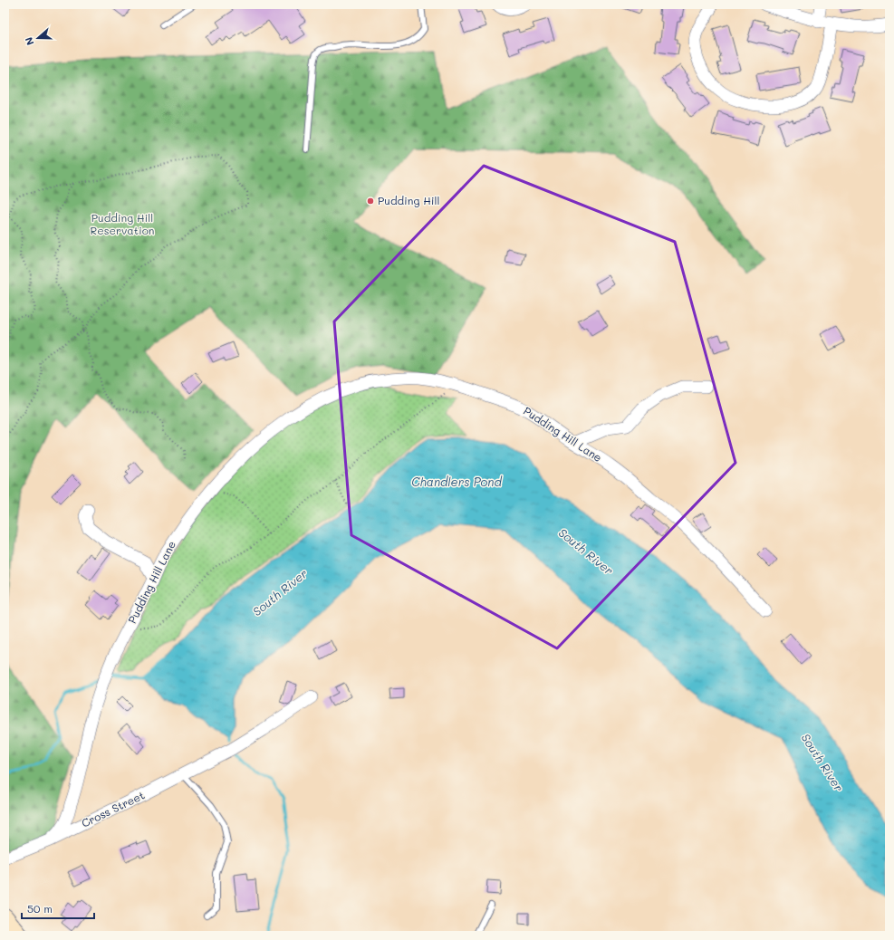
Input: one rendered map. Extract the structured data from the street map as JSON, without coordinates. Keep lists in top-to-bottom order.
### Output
{
  "streets": {
    "street": ["Pudding Hill Lane", "Cross Street"]
  },
  "crossings": [
    ["Pudding Hill Lane", "Cross Street"]
  ],
  "water": ["Chandlers Pond", "South River"],
  "parks": ["Pudding Hill Reservation"],
  "places": ["Pudding Hill"],
  "scale_bar": "50 m",
  "north": "left"
}
